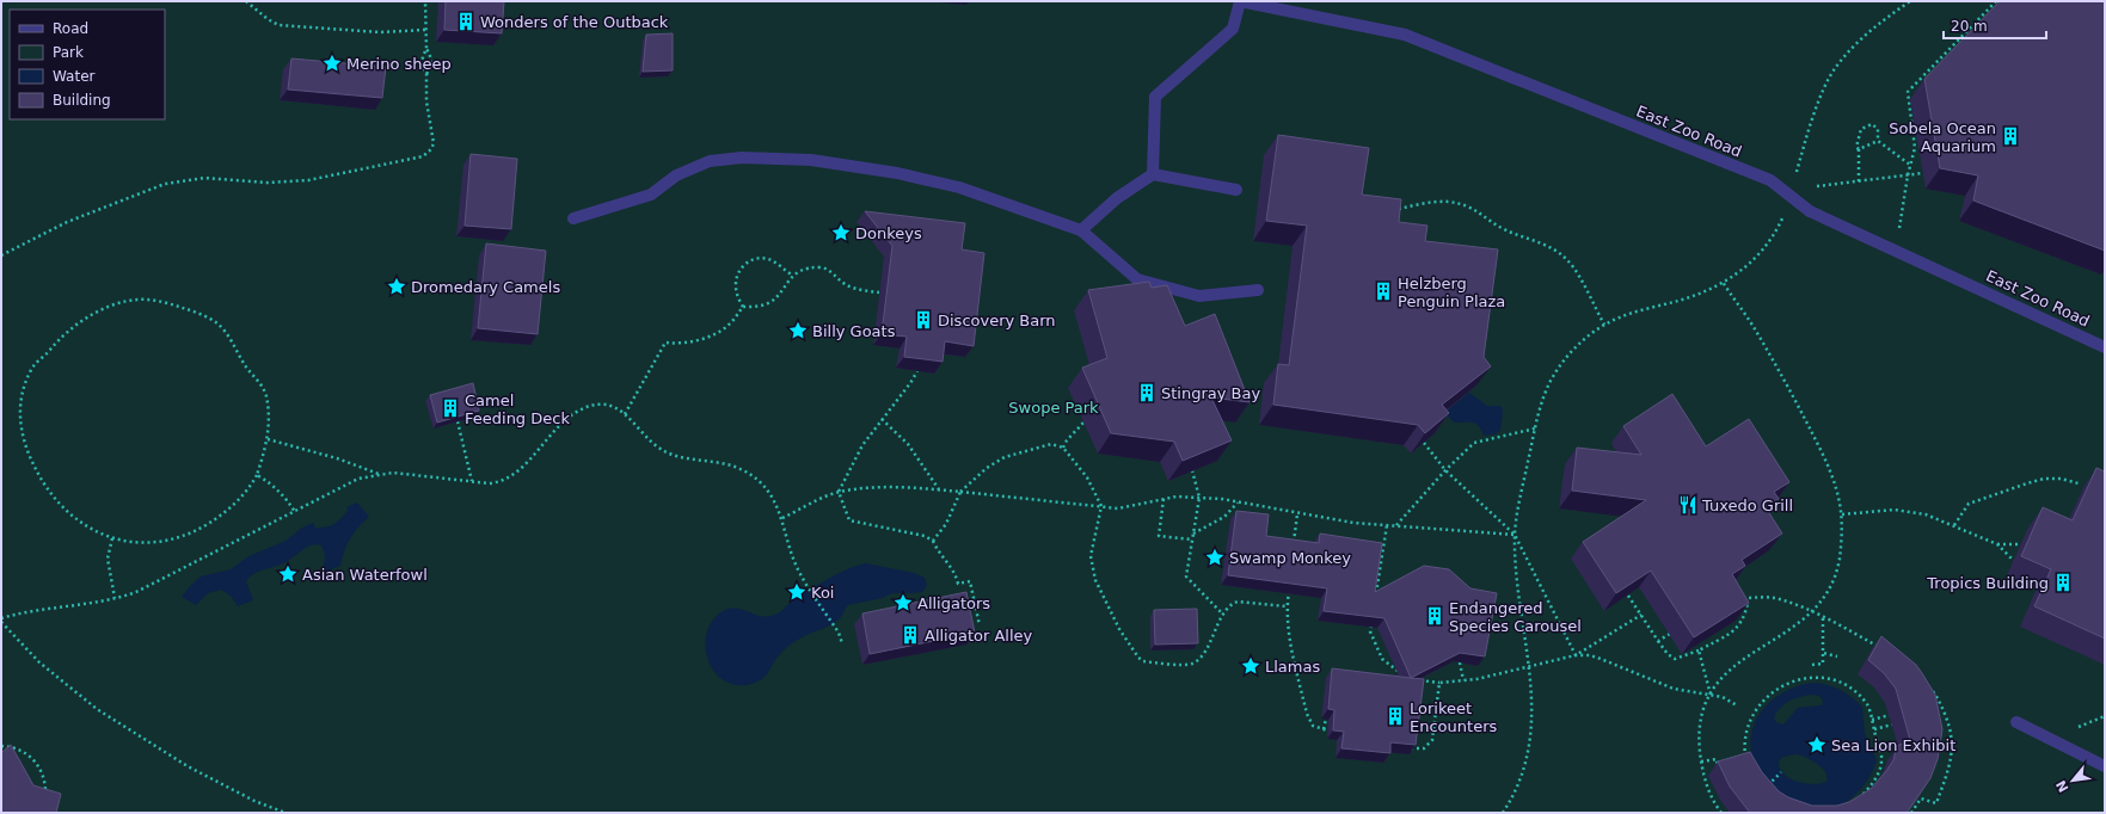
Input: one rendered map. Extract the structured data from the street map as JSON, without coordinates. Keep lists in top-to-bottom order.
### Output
{
  "streets": {
    "street": ["East Zoo Road"]
  },
  "parks": ["Swope Park"],
  "places": {
    "building": [
      "Wonders of the Outback",
      "Sobela Ocean Aquarium",
      "Helzberg Penguin Plaza",
      "Discovery Barn",
      "Stingray Bay",
      "Camel Feeding Deck",
      "Tropics Building",
      "Endangered Species Carousel",
      "Alligator Alley",
      "Lorikeet Encounters"
    ],
    "place": [
      "Merino sheep",
      "Donkeys",
      "Dromedary Camels",
      "Billy Goats",
      "Swamp Monkey",
      "Asian Waterfowl",
      "Koi",
      "Alligators",
      "Llamas",
      "Sea Lion Exhibit"
    ],
    "restaurant": ["Tuxedo Grill"]
  },
  "legend": [
    "Road",
    "Park",
    "Water",
    "Building"
  ],
  "scale_bar": "20 m",
  "north": "bottom left"
}
